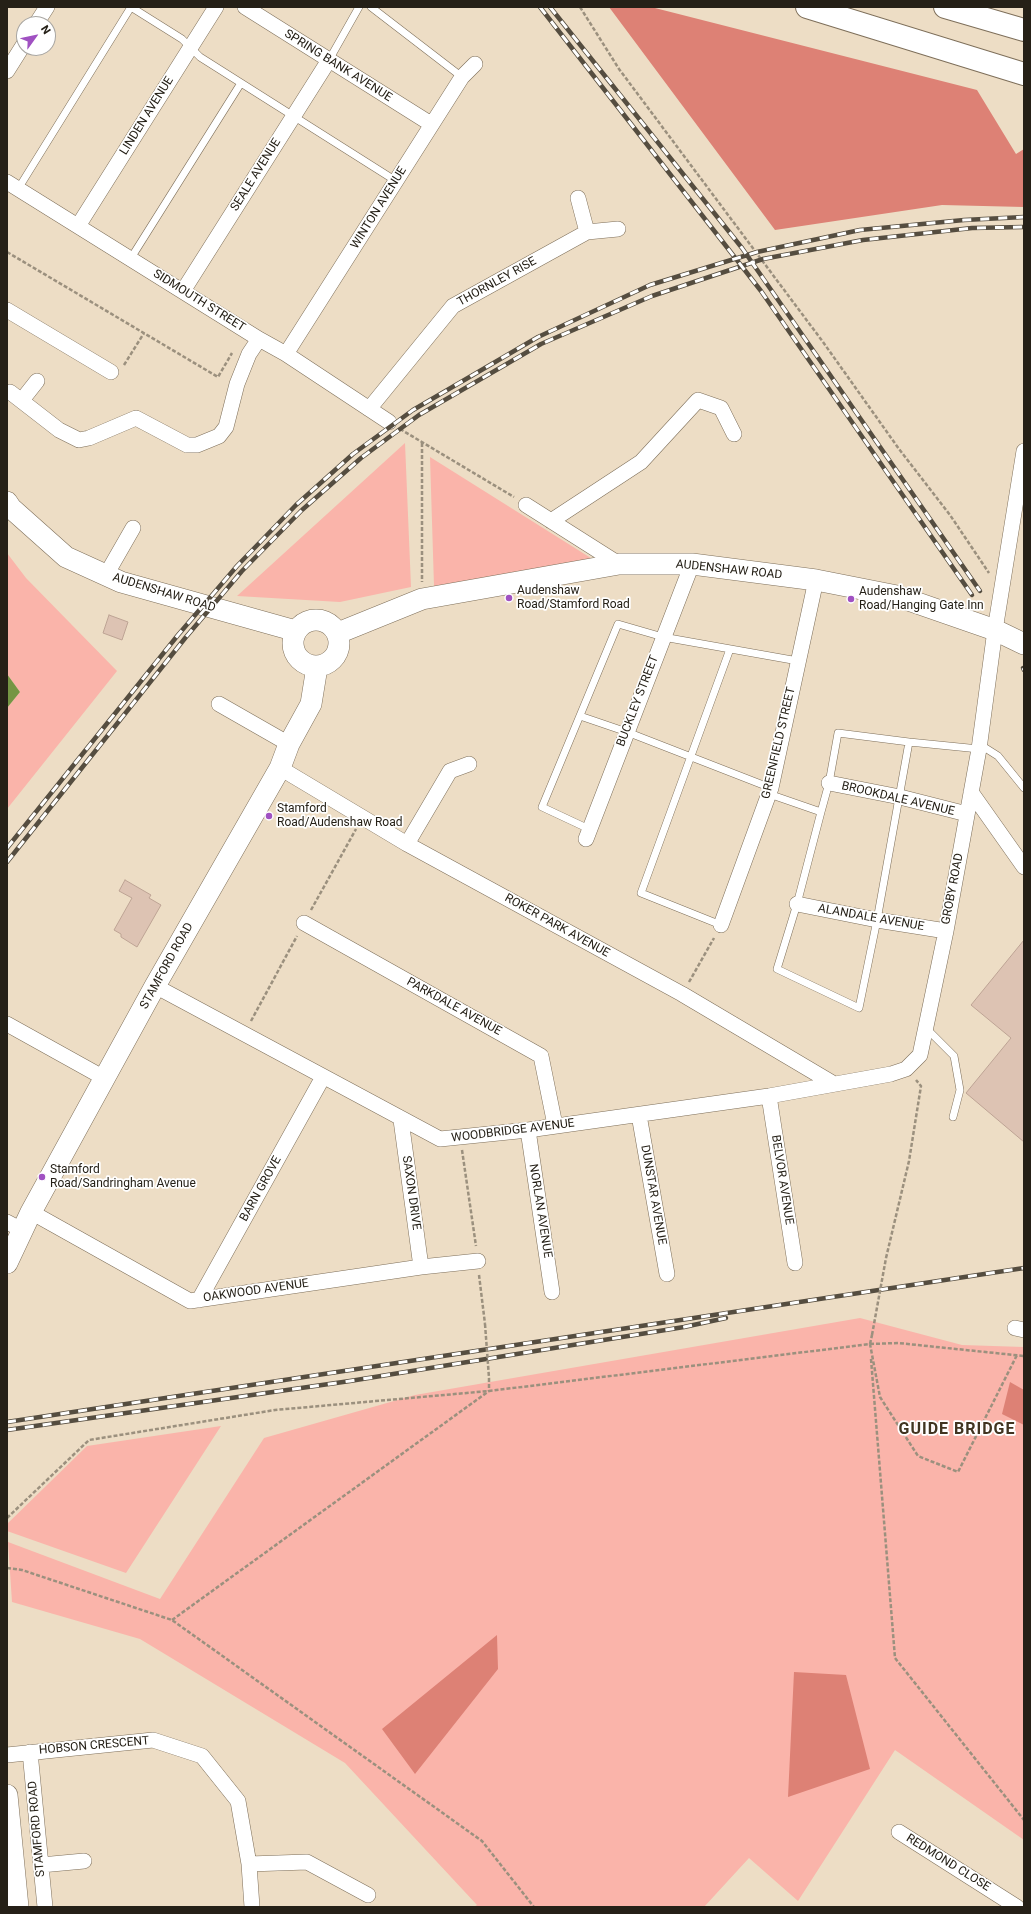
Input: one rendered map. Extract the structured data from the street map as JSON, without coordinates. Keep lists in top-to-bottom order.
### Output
{
  "streets": {
    "main road": ["AUDENSHAW ROAD", "STAMFORD ROAD"],
    "street": [
      "SPRING BANK AVENUE",
      "LINDEN AVENUE",
      "SEALE AVENUE",
      "WINTON AVENUE",
      "THORNLEY RISE",
      "SIDMOUTH STREET",
      "BUCKLEY STREET",
      "GREENFIELD STREET",
      "BROOKDALE AVENUE",
      "GROBY ROAD",
      "ALANDALE AVENUE",
      "ROKER PARK AVENUE",
      "PARKDALE AVENUE",
      "WOODBRIDGE AVENUE",
      "BELVOR AVENUE",
      "BARN GROVE",
      "SAXON DRIVE",
      "DUNSTAR AVENUE",
      "NORLAN AVENUE",
      "OAKWOOD AVENUE",
      "HOBSON CRESCENT",
      "REDMOND CLOSE"
    ]
  },
  "crossings": [
    ["SPRING BANK AVENUE", "SEALE AVENUE"],
    ["SPRING BANK AVENUE", "WINTON AVENUE"],
    ["LINDEN AVENUE", "SIDMOUTH STREET"],
    ["SEALE AVENUE", "SIDMOUTH STREET"],
    ["WINTON AVENUE", "SIDMOUTH STREET"],
    ["THORNLEY RISE", "SIDMOUTH STREET"],
    ["AUDENSHAW ROAD", "BUCKLEY STREET"],
    ["AUDENSHAW ROAD", "GREENFIELD STREET"],
    ["AUDENSHAW ROAD", "GROBY ROAD"],
    ["AUDENSHAW ROAD", "STAMFORD ROAD"],
    ["BROOKDALE AVENUE", "GROBY ROAD"],
    ["GROBY ROAD", "ALANDALE AVENUE"],
    ["ROKER PARK AVENUE", "STAMFORD ROAD"],
    ["ROKER PARK AVENUE", "WOODBRIDGE AVENUE"],
    ["STAMFORD ROAD", "WOODBRIDGE AVENUE"],
    ["STAMFORD ROAD", "OAKWOOD AVENUE"],
    ["STAMFORD ROAD", "HOBSON CRESCENT"],
    ["PARKDALE AVENUE", "WOODBRIDGE AVENUE"],
    ["WOODBRIDGE AVENUE", "BELVOR AVENUE"],
    ["WOODBRIDGE AVENUE", "BARN GROVE"],
    ["WOODBRIDGE AVENUE", "SAXON DRIVE"],
    ["WOODBRIDGE AVENUE", "DUNSTAR AVENUE"],
    ["WOODBRIDGE AVENUE", "NORLAN AVENUE"],
    ["BARN GROVE", "OAKWOOD AVENUE"],
    ["SAXON DRIVE", "OAKWOOD AVENUE"]
  ],
  "districts": ["GUIDE BRIDGE"],
  "places": [
    "Audenshaw Road/Stamford Road",
    "Audenshaw Road/Hanging Gate Inn",
    "Stamford Road/Audenshaw Road",
    "Stamford Road/Sandringham Avenue"
  ],
  "north": "top right"
}
